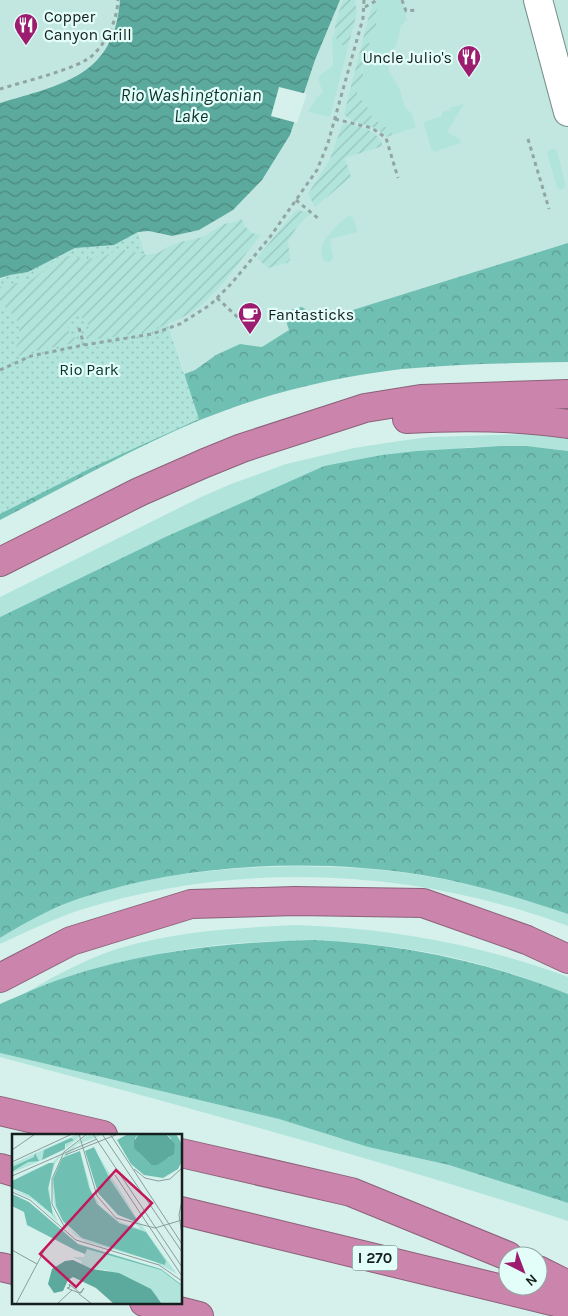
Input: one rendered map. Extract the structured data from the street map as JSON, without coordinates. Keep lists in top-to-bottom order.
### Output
{
  "streets": {
    "highway": ["I 270"]
  },
  "water": ["Rio Washingtonian Lake"],
  "parks": ["Rio Park"],
  "places": {
    "restaurant": ["Copper Canyon Grill", "Uncle Julio's"],
    "cafe": ["Fantasticks"]
  },
  "north": "bottom right"
}
